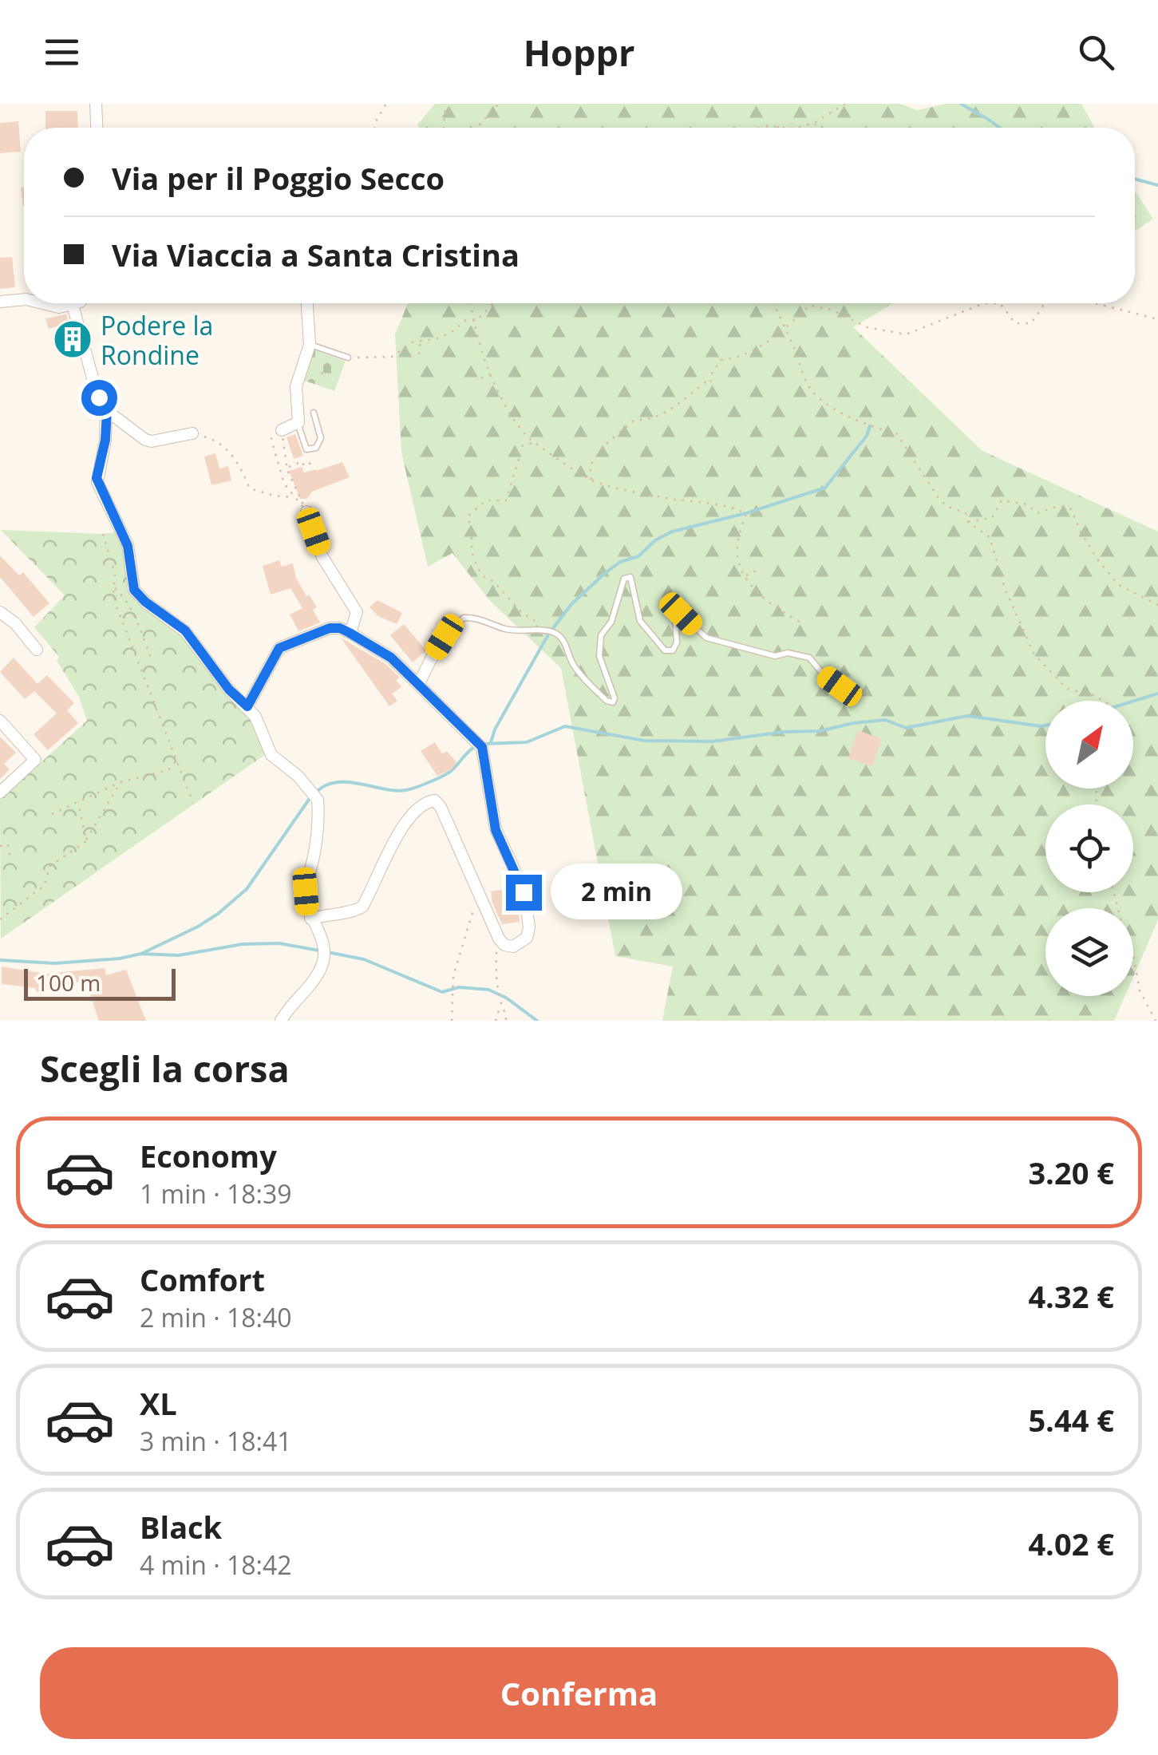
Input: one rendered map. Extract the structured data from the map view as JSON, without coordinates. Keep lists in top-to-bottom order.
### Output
{
  "places": {
    "building": ["Podere la Rondine"]
  },
  "scale_bar": "100 m",
  "north": "top right",
  "page": {
    "header": "Hoppr",
    "banner": ["Via per il Poggio Secco", "Via Viaccia a Santa Cristina"],
    "bubble": "2 min",
    "scale": "100 m",
    "heading": "Scegli la corsa",
    "list": [
      {
        "name": "Economy",
        "note": "1 min · 18:39",
        "value": "3.20 €"
      },
      {
        "name": "Comfort",
        "note": "2 min · 18:40",
        "value": "4.32 €"
      },
      {
        "name": "XL",
        "note": "3 min · 18:41",
        "value": "5.44 €"
      },
      {
        "name": "Black",
        "note": "4 min · 18:42",
        "value": "4.02 €"
      }
    ],
    "buttons": "Conferma"
  }
}
